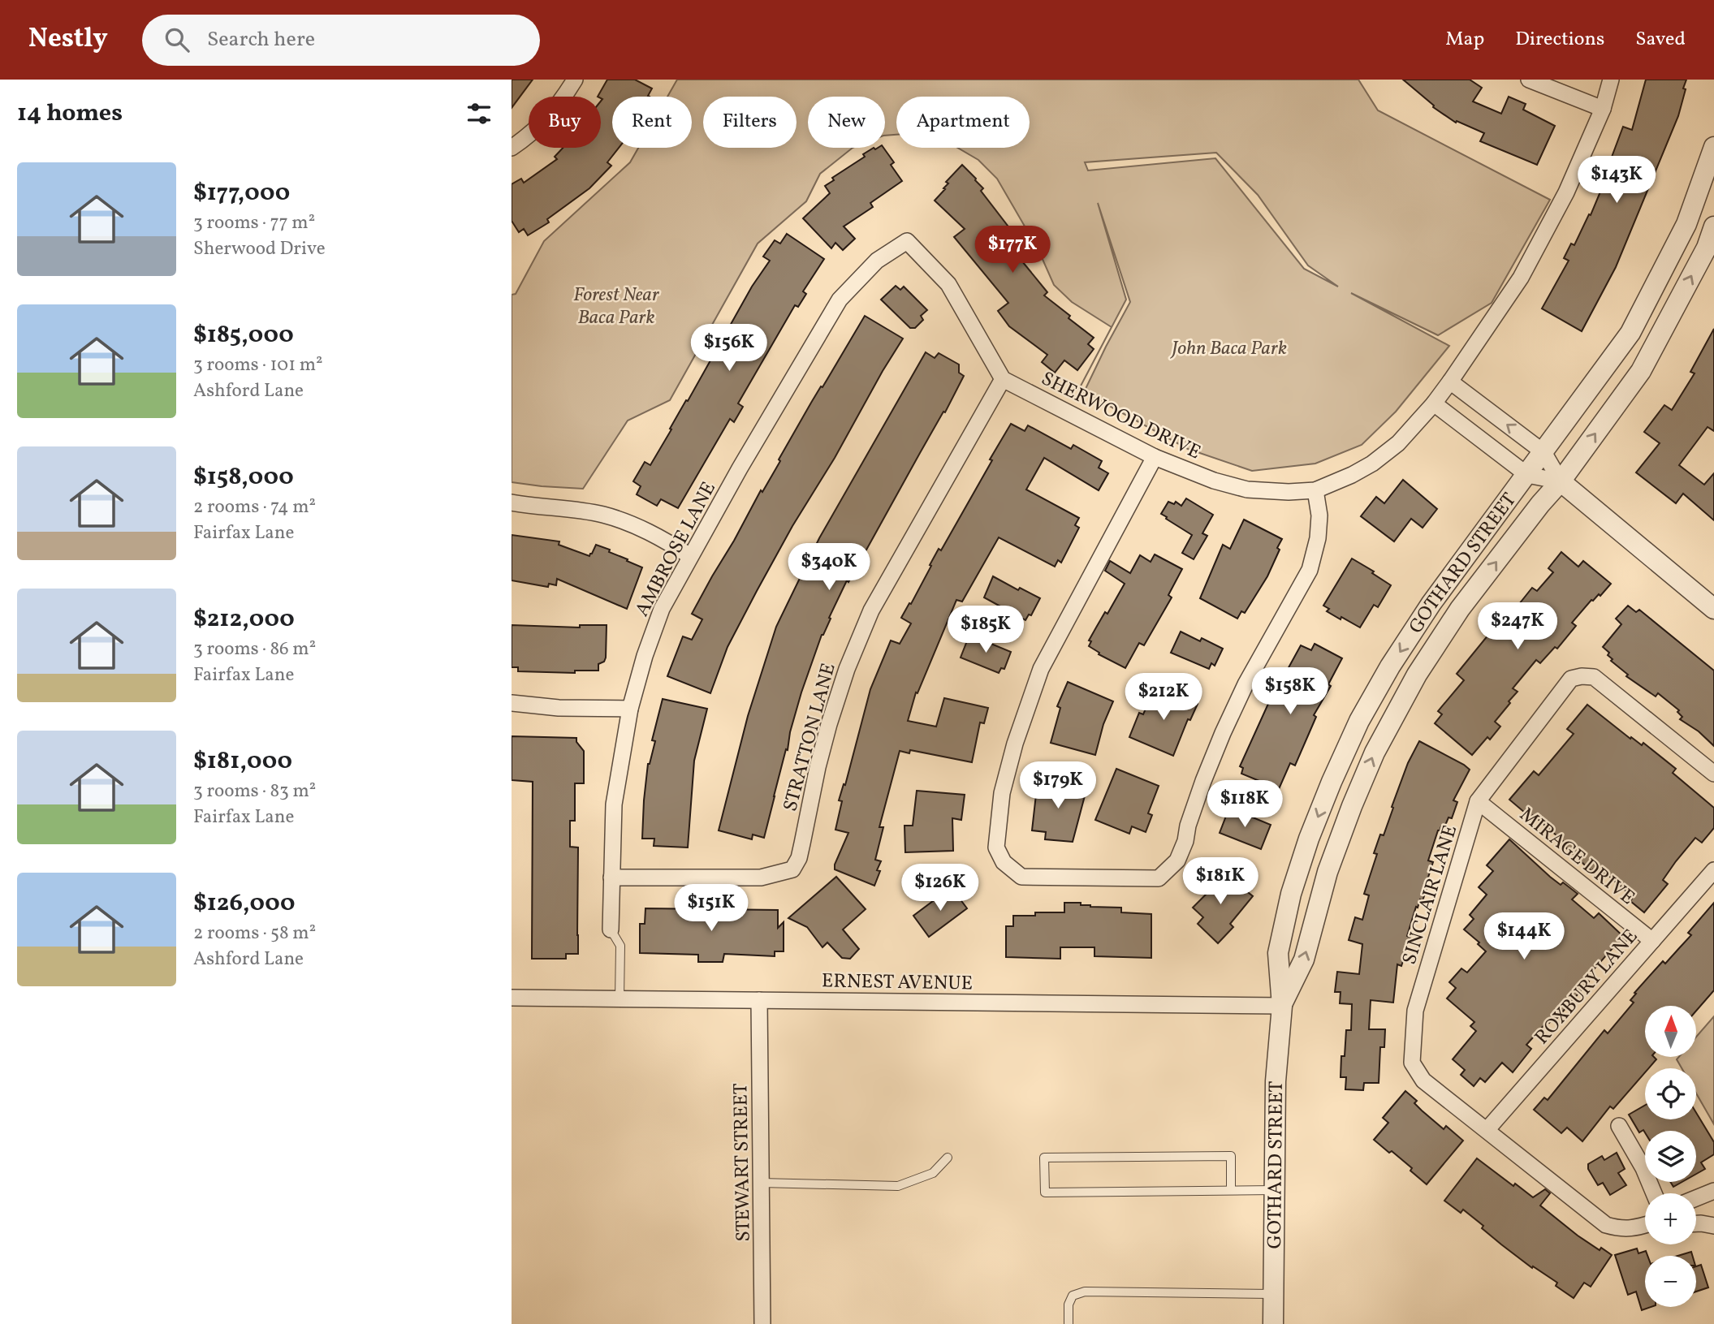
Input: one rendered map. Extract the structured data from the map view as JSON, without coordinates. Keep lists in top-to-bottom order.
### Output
{
  "streets": {
    "street": [
      "SHERWOOD DRIVE",
      "AMBROSE LANE",
      "GOTHARD STREET",
      "STRATTON LANE",
      "MIRAGE DRIVE",
      "SINCLAIR LANE",
      "ERNEST AVENUE",
      "ROXBURY LANE",
      "STEWART STREET"
    ]
  },
  "crossings": [
    ["SHERWOOD DRIVE", "AMBROSE LANE"],
    ["SHERWOOD DRIVE", "STRATTON LANE"],
    ["AMBROSE LANE", "STRATTON LANE"],
    ["GOTHARD STREET", "ERNEST AVENUE"],
    ["MIRAGE DRIVE", "SINCLAIR LANE"],
    ["MIRAGE DRIVE", "ROXBURY LANE"],
    ["SINCLAIR LANE", "ROXBURY LANE"],
    ["ERNEST AVENUE", "STEWART STREET"]
  ],
  "parks": ["Forest Near Baca Park", "John Baca Park"],
  "north": "top",
  "page": {
    "header": "Nestly",
    "search": "Search here",
    "nav": ["Map", "Directions", "Saved"],
    "heading": "14 homes",
    "chip": [
      "Buy",
      "Rent",
      "Filters",
      "New",
      "Apartment"
    ],
    "list": [
      {
        "name": "$177,000",
        "note": "3 rooms · 77 m² · Sherwood Drive"
      },
      {
        "name": "$185,000",
        "note": "3 rooms · 101 m² · Ashford Lane"
      },
      {
        "name": "$158,000",
        "note": "2 rooms · 74 m² · Fairfax Lane"
      },
      {
        "name": "$212,000",
        "note": "3 rooms · 86 m² · Fairfax Lane"
      },
      {
        "name": "$181,000",
        "note": "3 rooms · 83 m² · Fairfax Lane"
      },
      {
        "name": "$126,000",
        "note": "2 rooms · 58 m² · Ashford Lane"
      }
    ],
    "price": [
      "$143K",
      "$177K",
      "$156K",
      "$340K",
      "$247K",
      "$185K",
      "$158K",
      "$212K",
      "$179K",
      "$118K",
      "$181K",
      "$126K",
      "$151K",
      "$144K"
    ],
    "map_buttons": ["+", "−"]
  }
}
